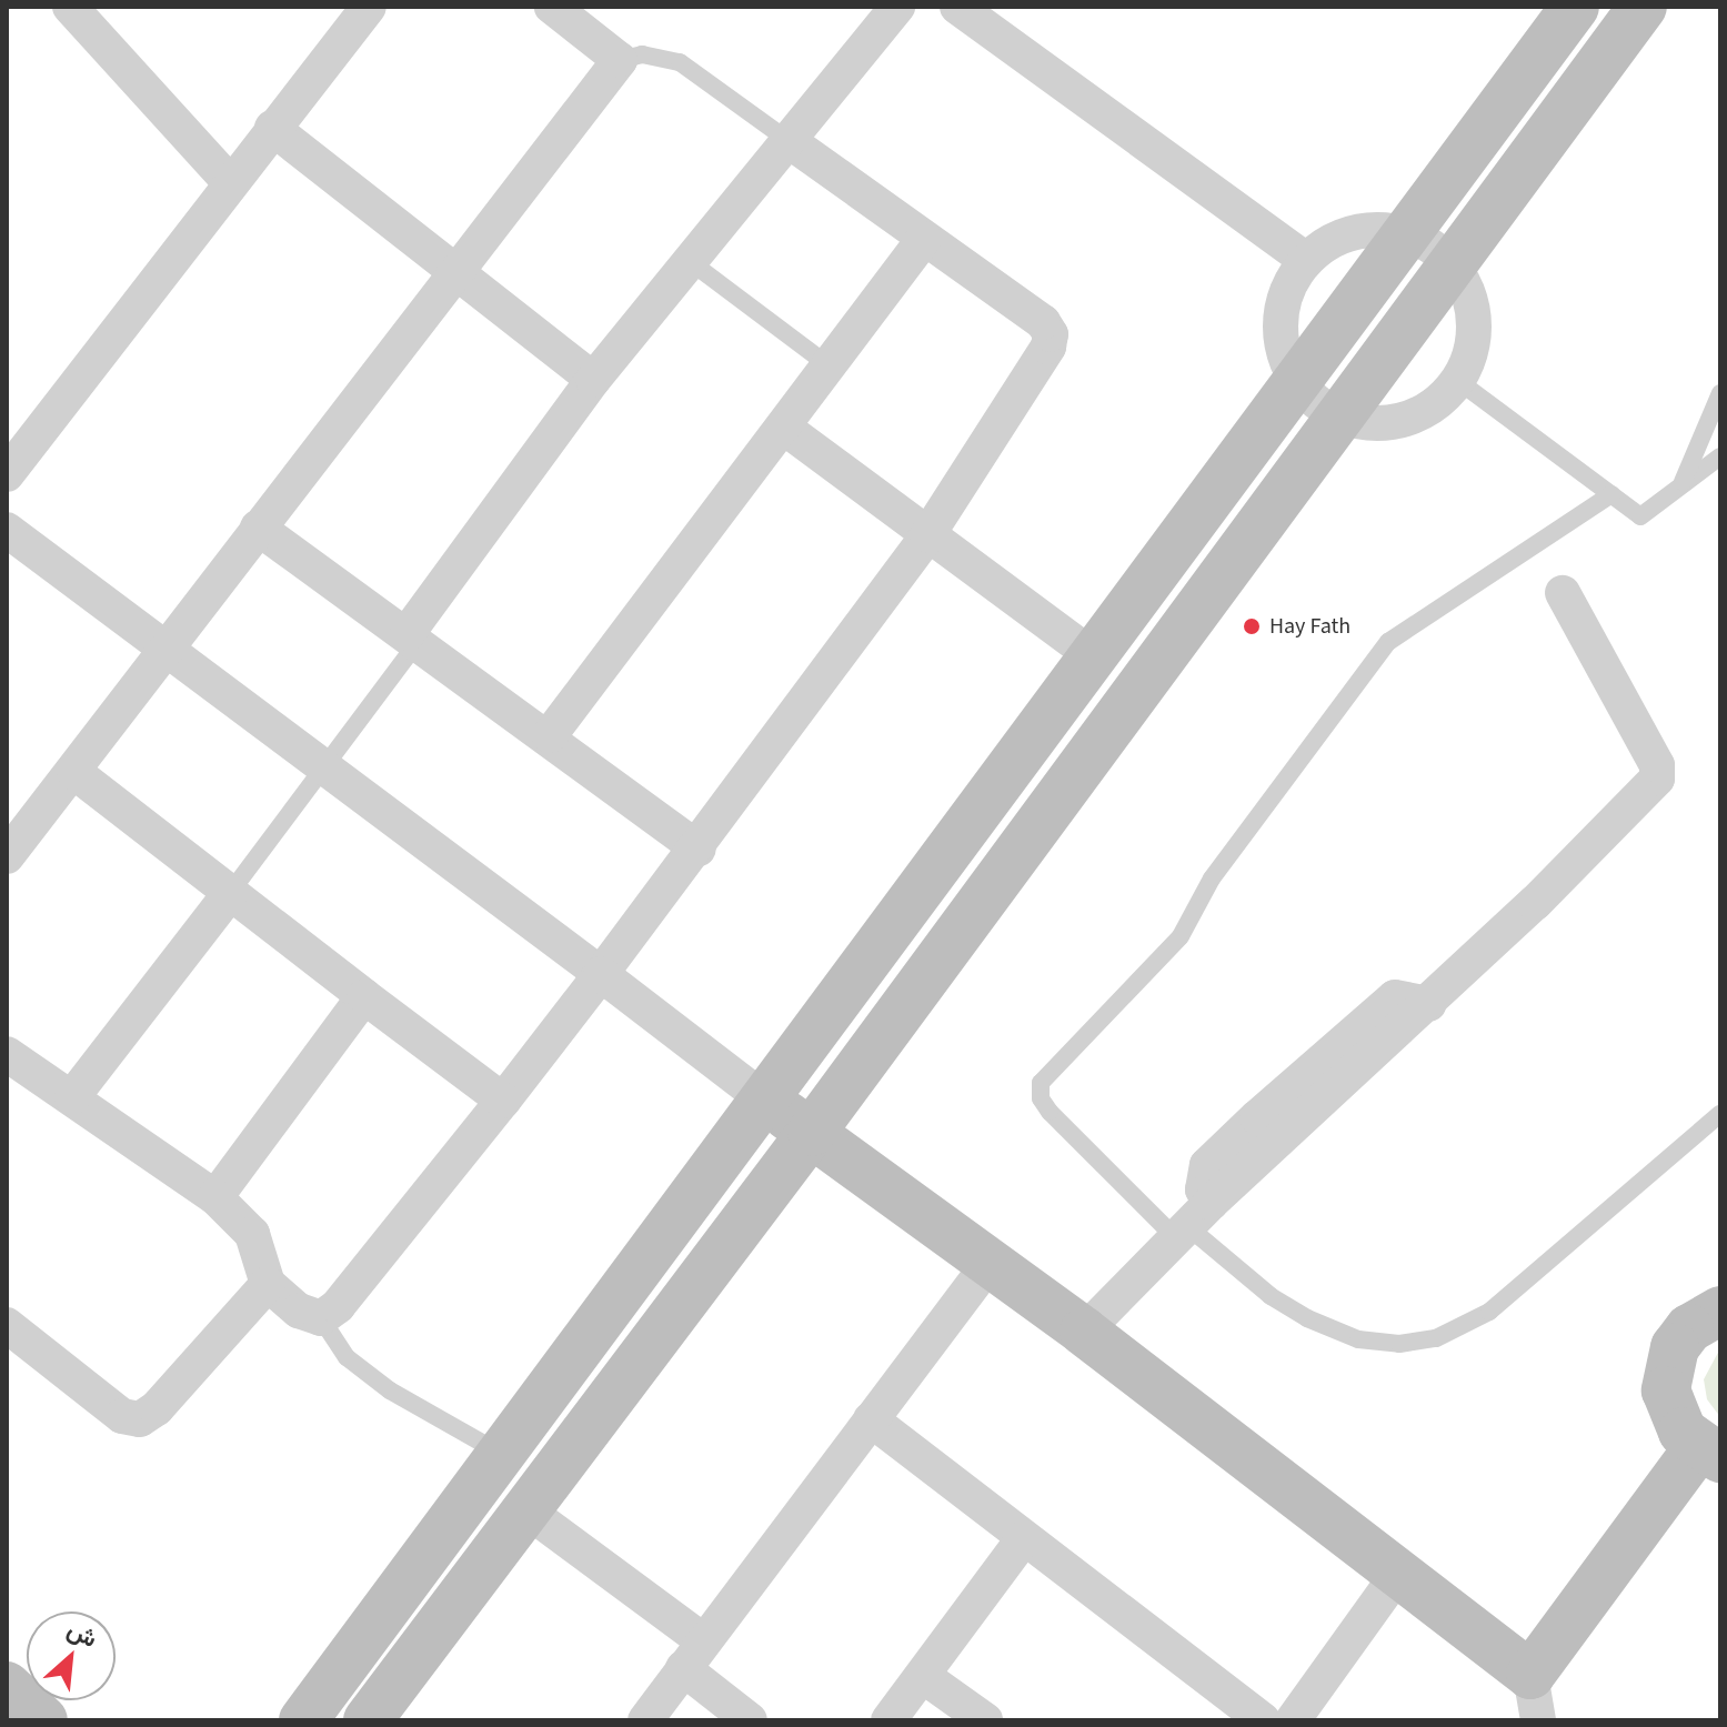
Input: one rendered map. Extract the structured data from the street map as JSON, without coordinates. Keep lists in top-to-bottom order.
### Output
{
  "places": ["Hay Fath"],
  "north": "top right"
}
